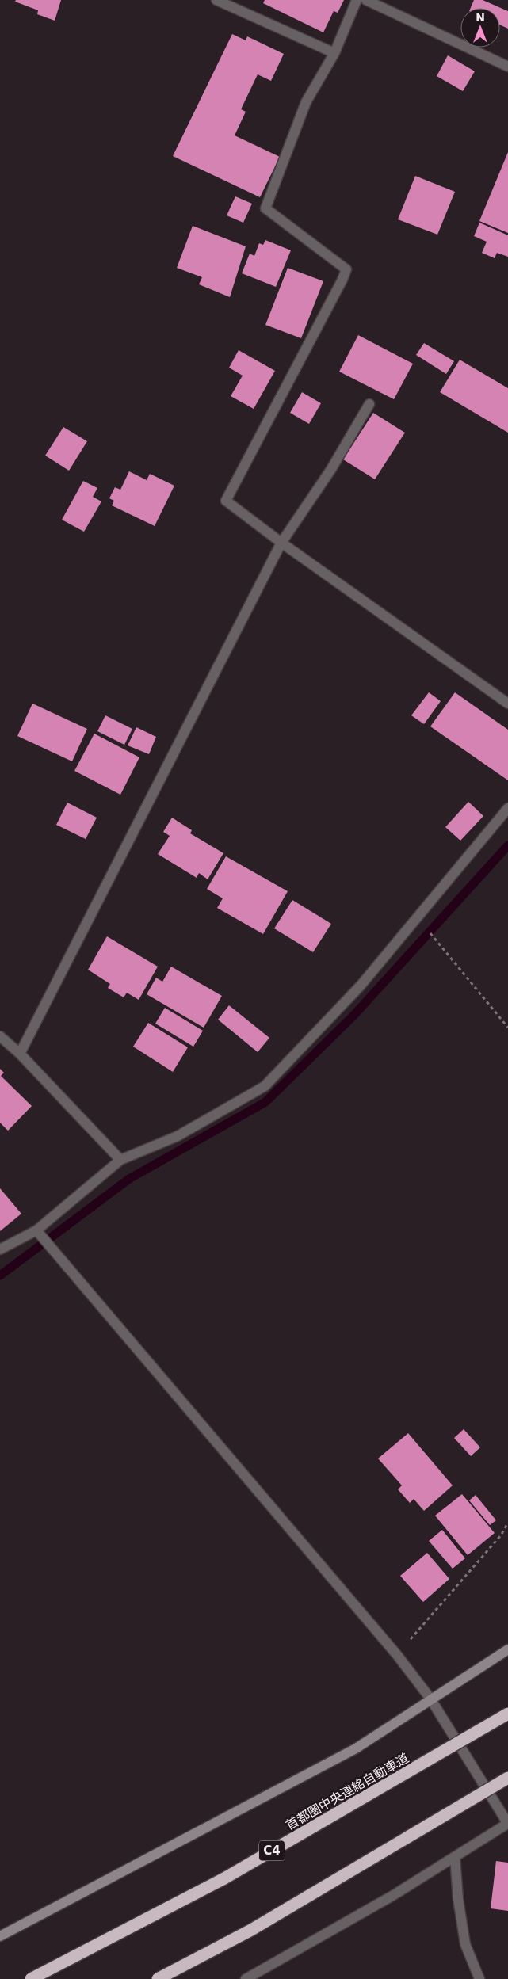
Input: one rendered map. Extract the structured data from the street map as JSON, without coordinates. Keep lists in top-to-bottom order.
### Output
{
  "streets": {
    "highway": ["首都圏中央連絡自動車道", "C4"]
  },
  "north": "top"
}
